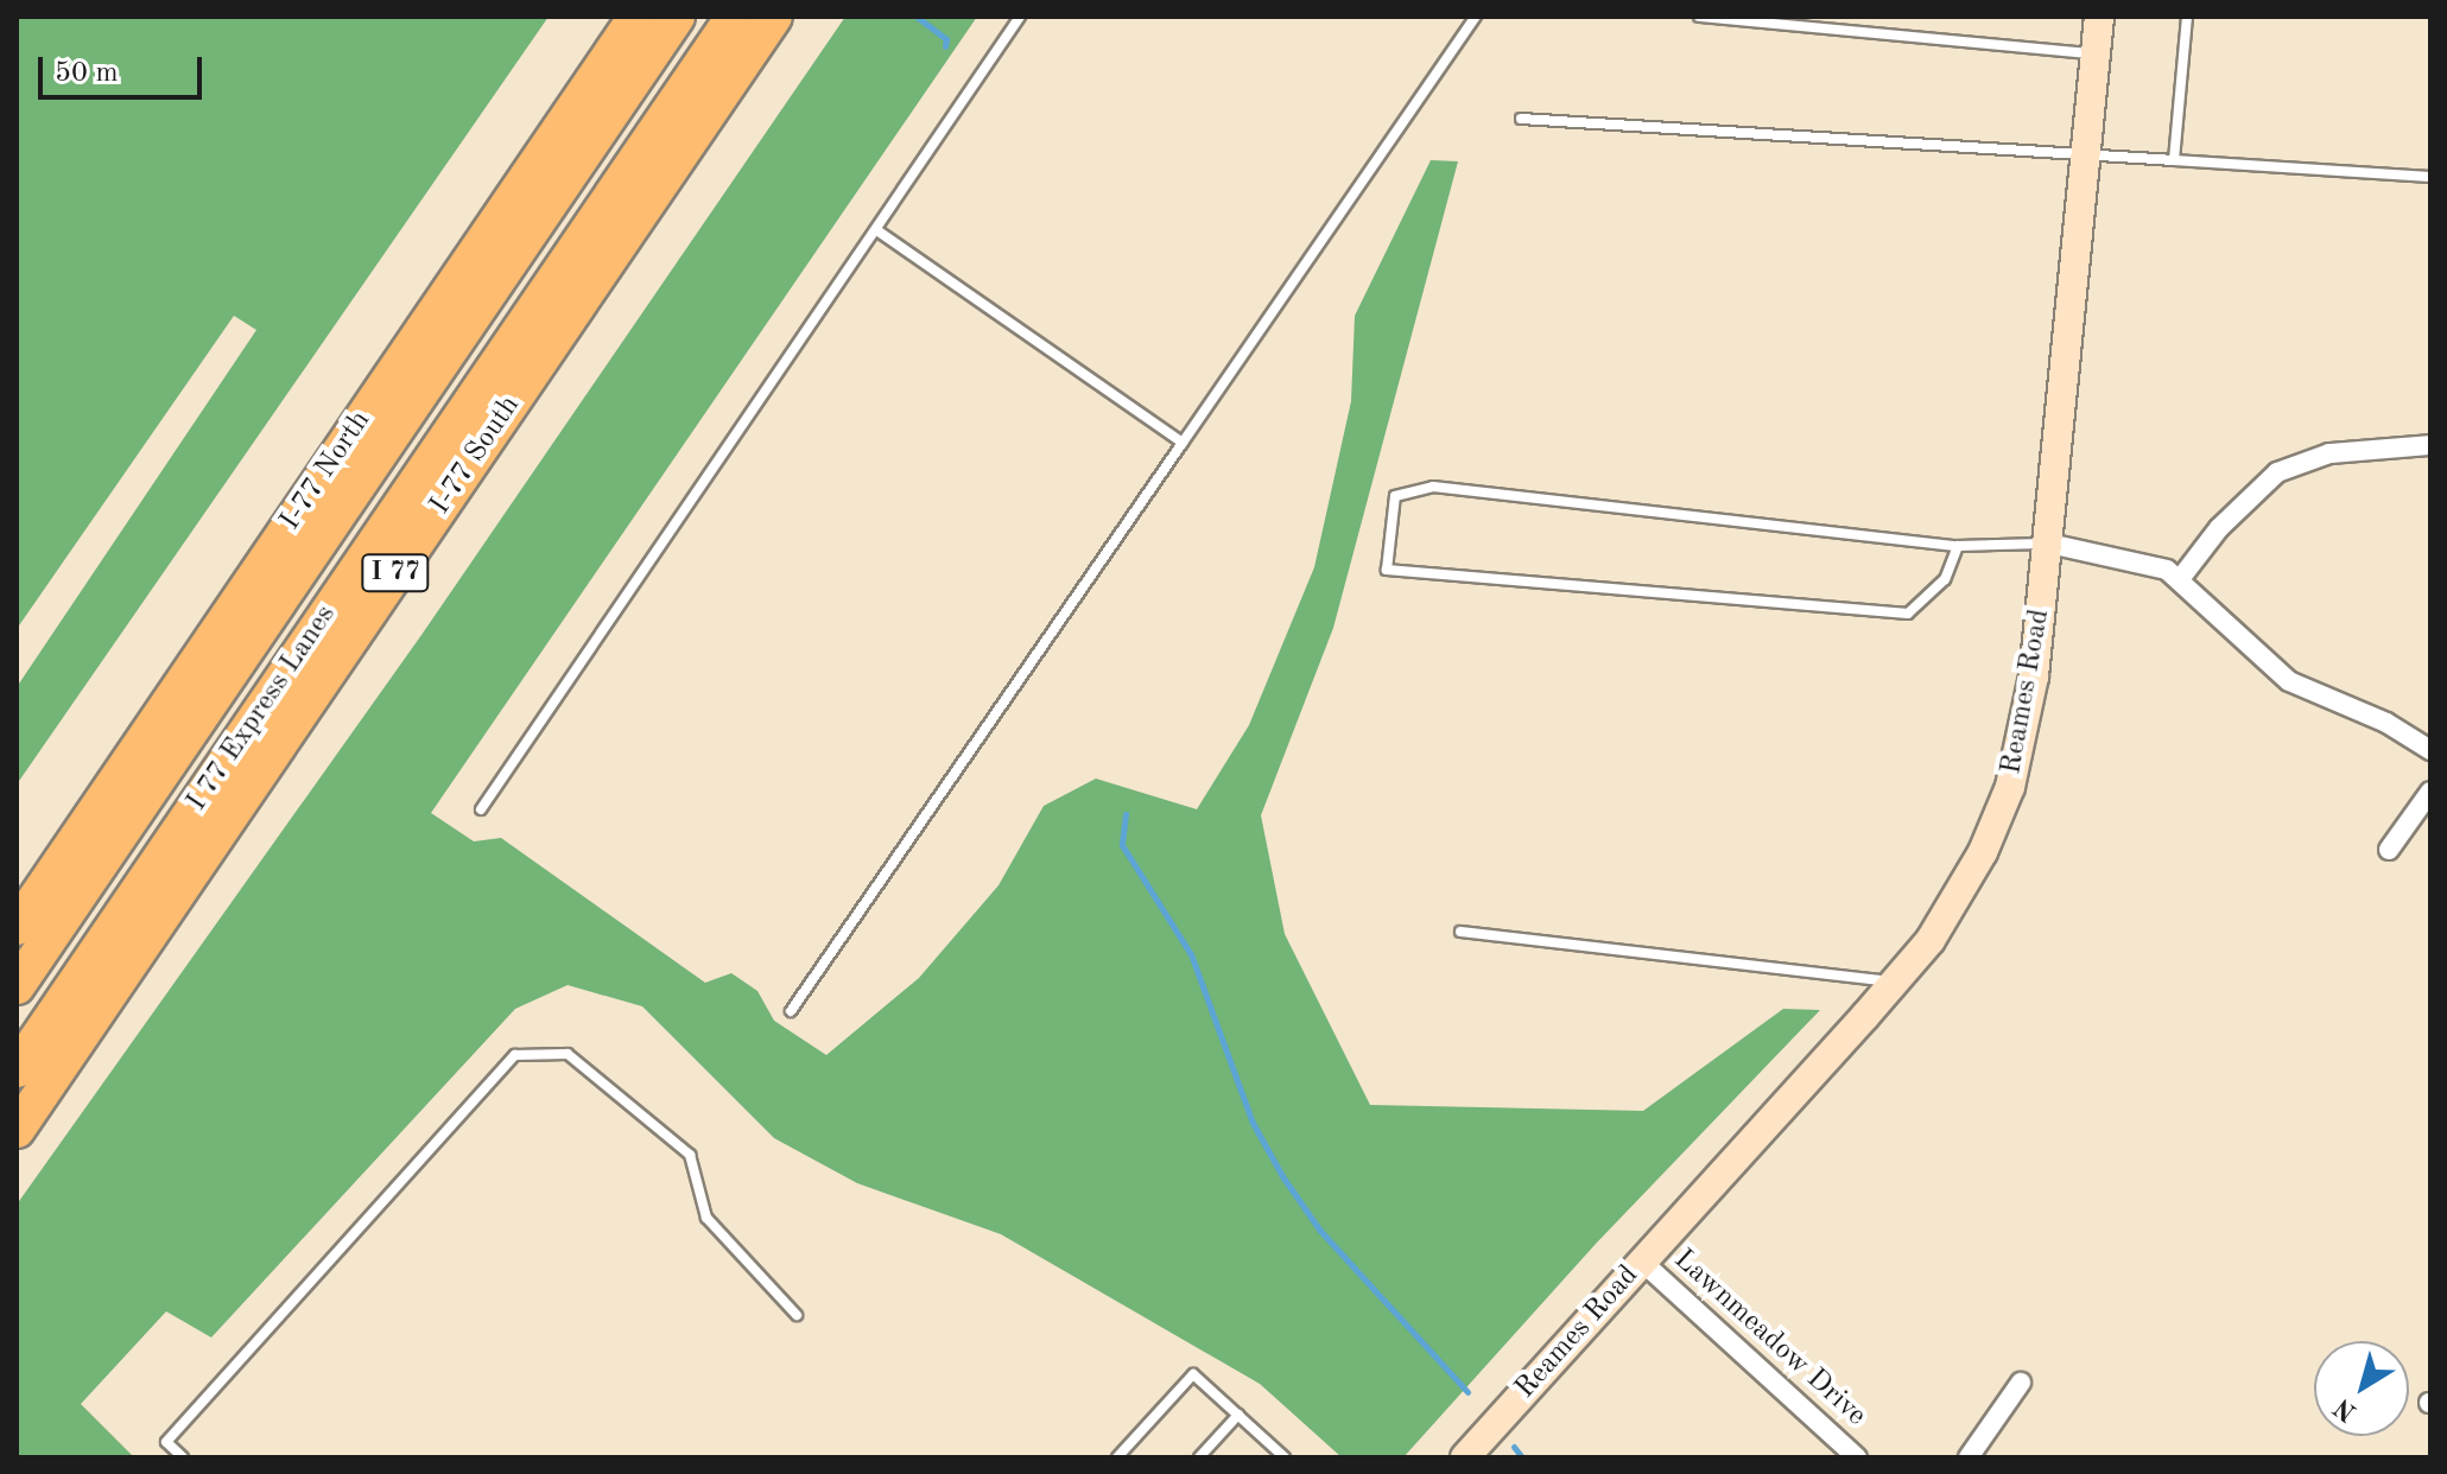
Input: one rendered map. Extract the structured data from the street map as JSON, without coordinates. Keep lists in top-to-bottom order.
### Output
{
  "streets": {
    "highway": [
      "I-77 South",
      "I-77 North",
      "I 77",
      "I 77 Express Lanes"
    ],
    "main road": ["Reames Road"],
    "street": ["Lawnmeadow Drive"]
  },
  "crossings": [
    ["Reames Road", "Lawnmeadow Drive"]
  ],
  "scale_bar": "50 m",
  "north": "bottom left"
}
